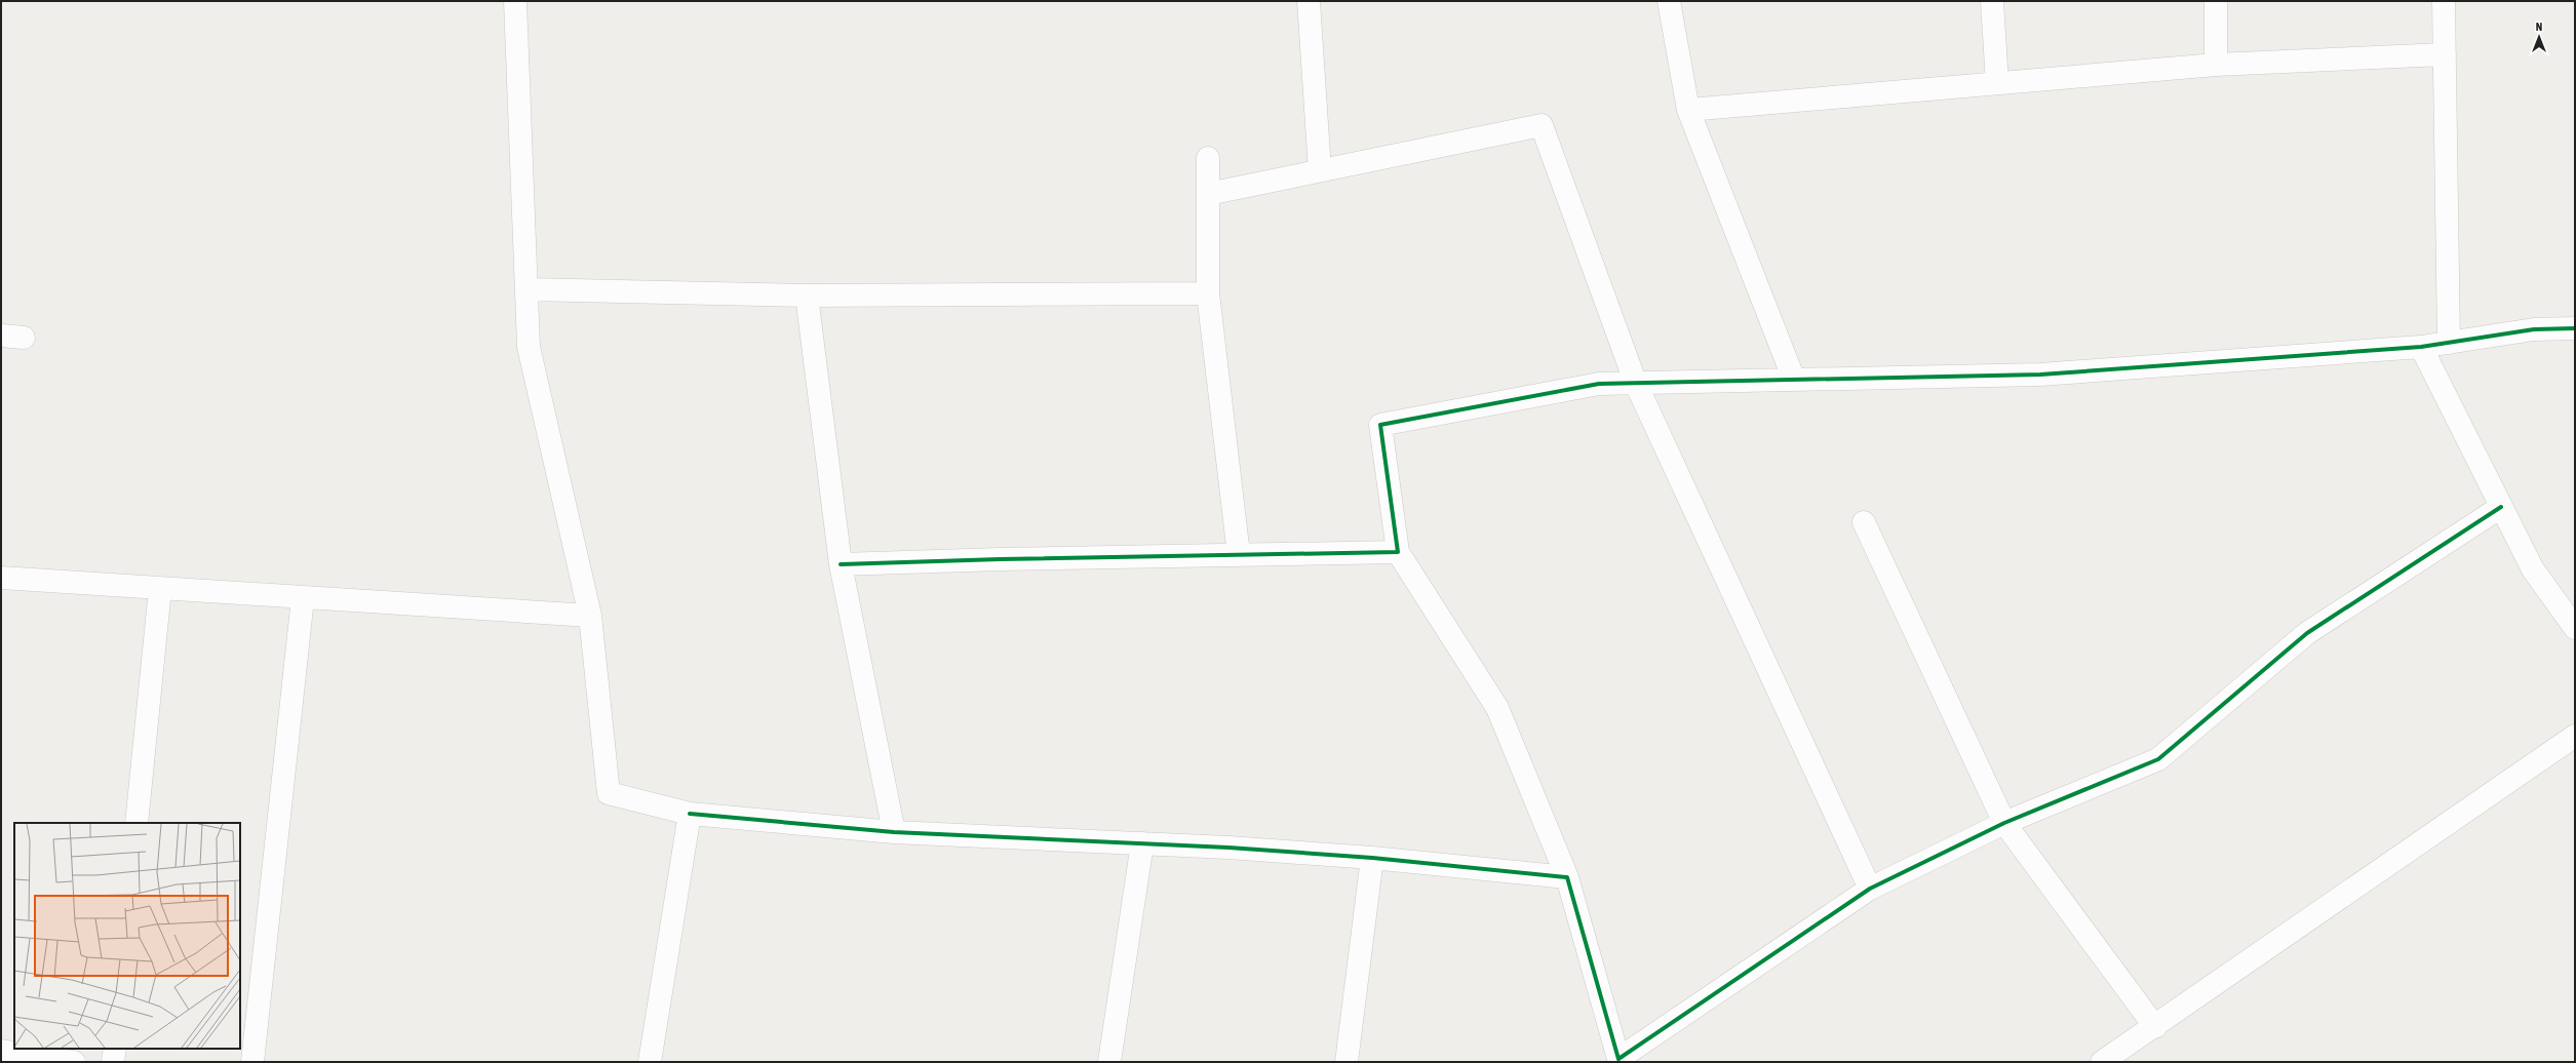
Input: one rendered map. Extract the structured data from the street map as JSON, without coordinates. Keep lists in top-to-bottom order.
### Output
{
  "north": "top"
}
